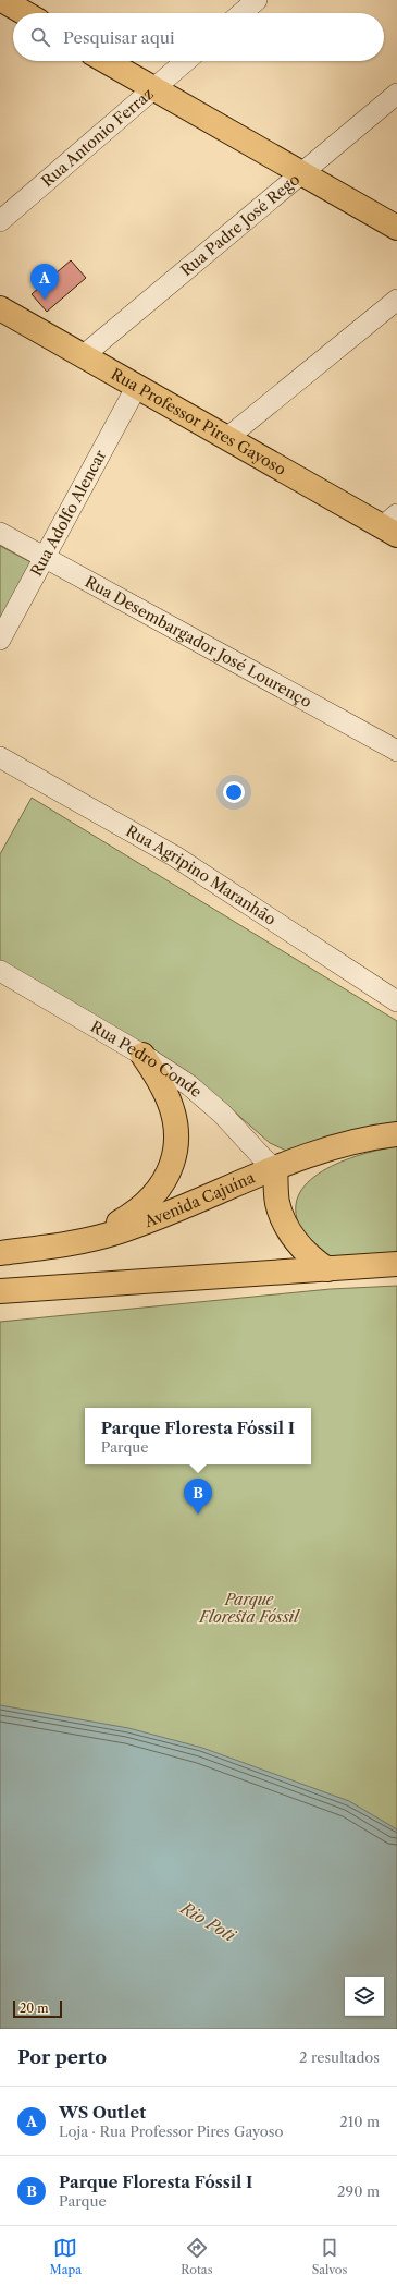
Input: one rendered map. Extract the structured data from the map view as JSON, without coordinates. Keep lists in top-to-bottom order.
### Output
{
  "streets": {
    "main road": ["Rua Professor Pires Gayoso", "Avenida Cajuína"],
    "street": [
      "Rua Antonio Ferraz",
      "Rua Padre José Rego",
      "Rua Adolfo Alencar",
      "Rua Desembargador José Lourenço",
      "Rua Agripino Maranhão",
      "Rua Pedro Conde"
    ]
  },
  "crossings": [
    ["Rua Padre José Rego", "Rua Professor Pires Gayoso"],
    ["Rua Professor Pires Gayoso", "Rua Adolfo Alencar"],
    ["Rua Adolfo Alencar", "Rua Desembargador José Lourenço"],
    ["Rua Pedro Conde", "Avenida Cajuína"]
  ],
  "water": ["Rio Poti"],
  "parks": ["Parque Floresta Fóssil"],
  "scale_bar": "20 m",
  "page": {
    "search": "Pesquisar aqui",
    "pins": ["A", "B"],
    "popup": ["Parque Floresta Fóssil I", "Parque"],
    "scale": "20 m",
    "heading": ["Por perto", "2 resultados"],
    "list": [
      {
        "mark": "A",
        "name": "WS Outlet",
        "note": "Loja · Rua Professor Pires Gayoso",
        "value": "210 m"
      },
      {
        "mark": "B",
        "name": "Parque Floresta Fóssil I",
        "note": "Parque",
        "value": "290 m"
      }
    ],
    "nav": ["Mapa", "Rotas", "Salvos"]
  }
}
